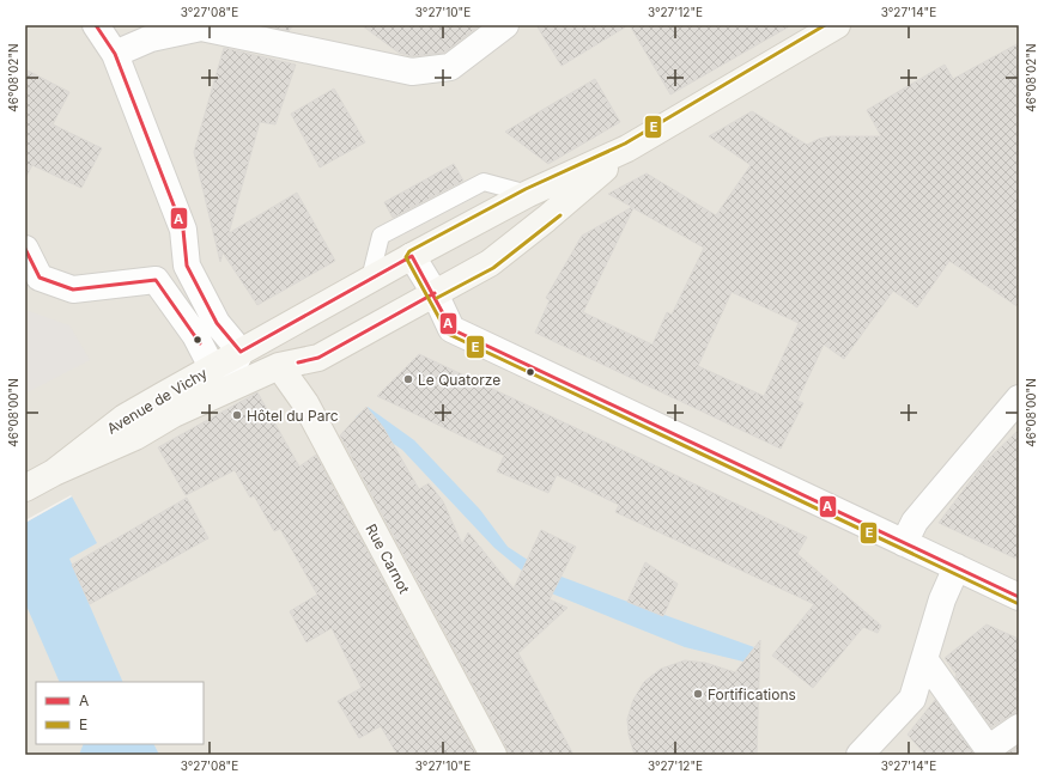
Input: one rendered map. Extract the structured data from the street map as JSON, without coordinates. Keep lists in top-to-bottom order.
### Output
{
  "streets": {
    "main road": ["Avenue de Vichy", "Rue Carnot"]
  },
  "crossings": [
    ["Avenue de Vichy", "Rue Carnot"]
  ],
  "places": ["Le Quatorze", "Hôtel du Parc", "Fortifications"],
  "lines": ["transit line A", "transit line E"],
  "legend": ["A", "E"],
  "coordinates": [
    "3°27'08\"E",
    "3°27'10\"E",
    "3°27'12\"E",
    "3°27'14\"E",
    "46°08'02\"N",
    "46°08'00\"N"
  ]
}
